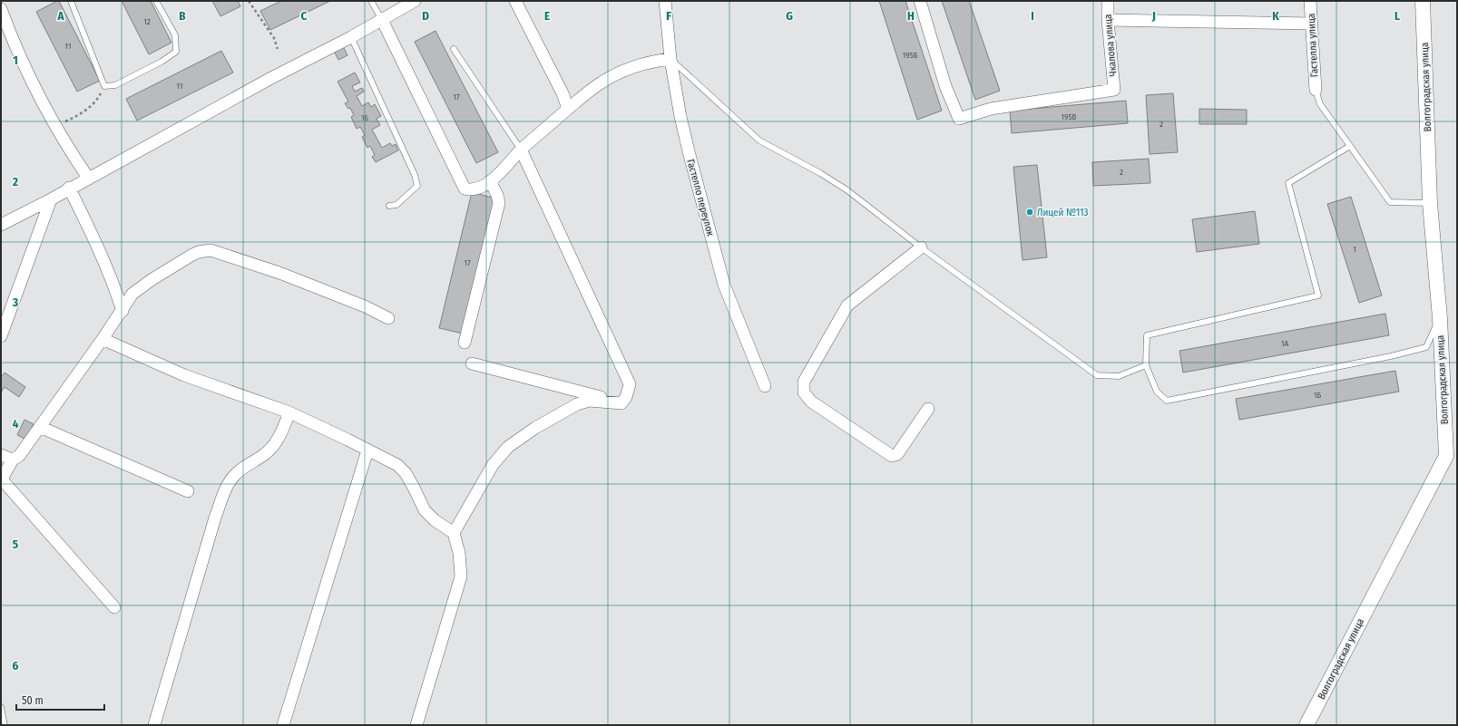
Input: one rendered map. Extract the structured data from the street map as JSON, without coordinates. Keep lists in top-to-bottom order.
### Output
{
  "streets": {
    "street": [
      "Чкалова улица",
      "Гастелла улица",
      "Волгоградская улица",
      "Гастелло переулок"
    ]
  },
  "places": ["Лицей №113"],
  "house_numbers": [
    "12",
    "11",
    "195Б",
    "11",
    "17",
    "195В",
    "16",
    "2",
    "2",
    "1",
    "17",
    "1А",
    "1Б"
  ],
  "scale_bar": "50 m",
  "grid": {
    "columns": [
      "A",
      "B",
      "C",
      "D",
      "E",
      "F",
      "G",
      "H",
      "I",
      "J",
      "K",
      "L"
    ],
    "rows": [
      "1",
      "2",
      "3",
      "4",
      "5",
      "6"
    ]
  }
}
